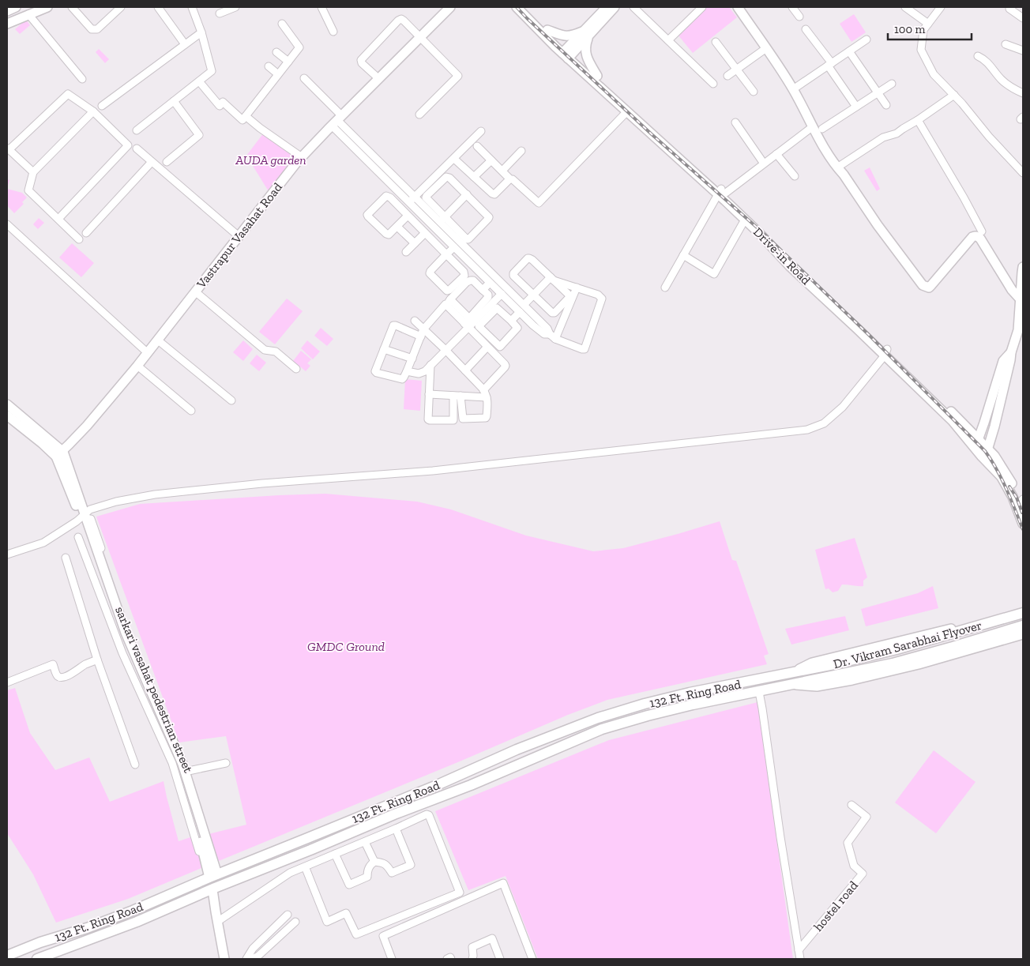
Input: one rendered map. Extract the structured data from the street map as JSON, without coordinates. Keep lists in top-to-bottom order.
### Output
{
  "streets": {
    "main road": ["Dr. Vikram Sarabhai Flyover", "132 Ft. Ring Road"],
    "street": ["Vastrapur Vasahat Road", "Drive-in Road", "hostel road"]
  },
  "crossings": [
    ["Dr. Vikram Sarabhai Flyover", "132 Ft. Ring Road"]
  ],
  "parks": ["AUDA garden", "GMDC Ground"],
  "scale_bar": "100 m"
}
